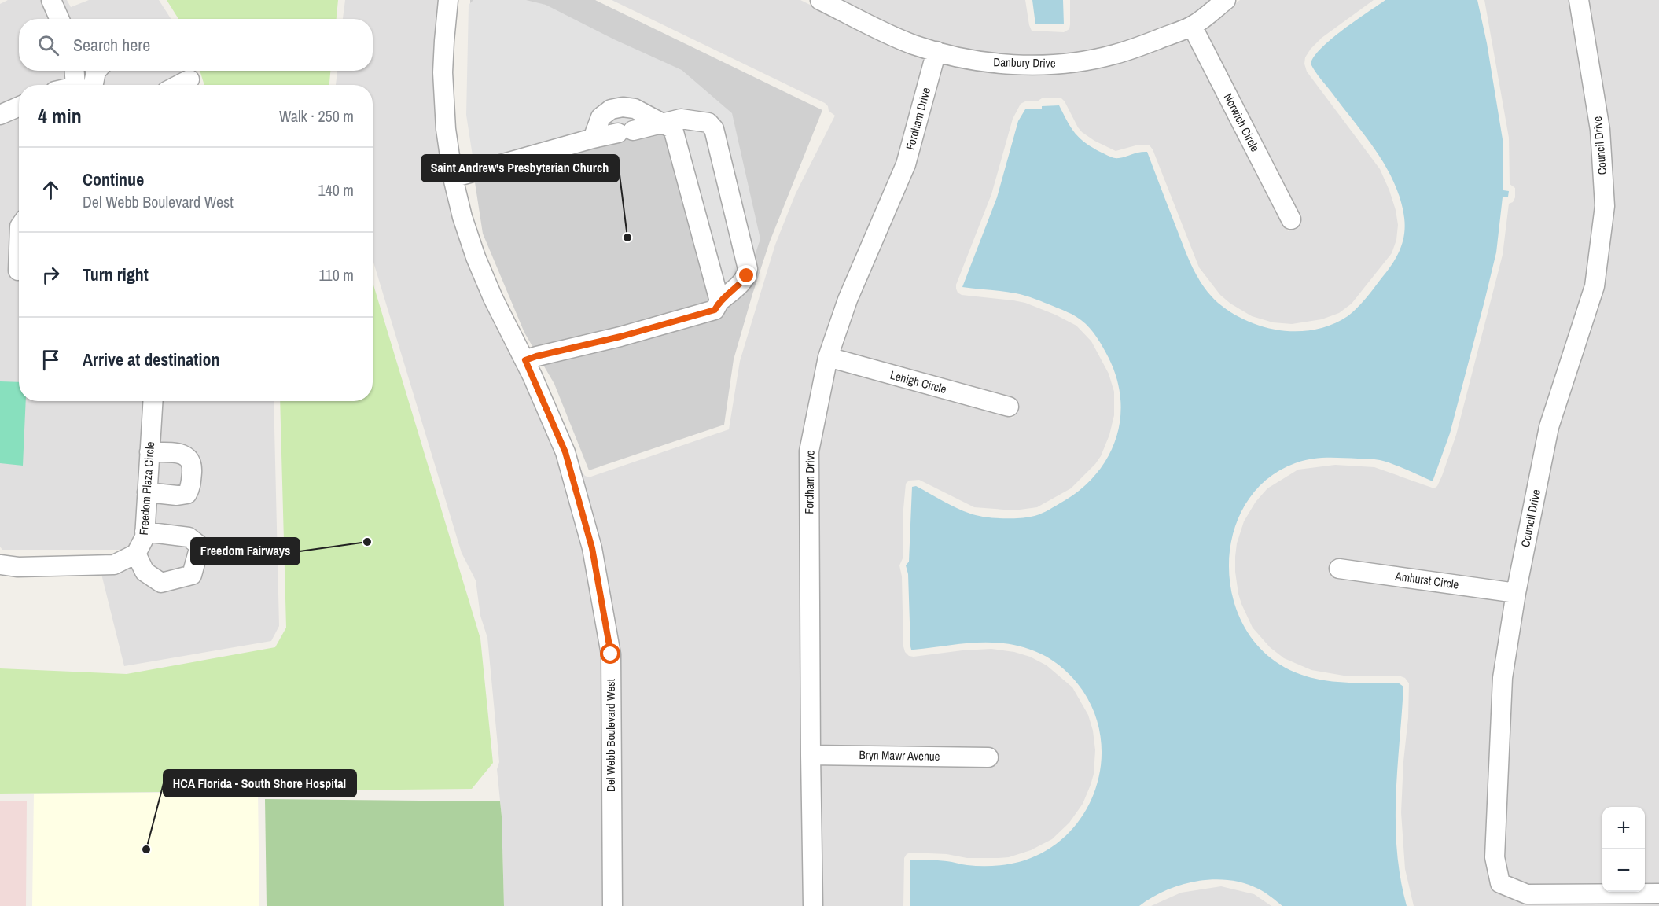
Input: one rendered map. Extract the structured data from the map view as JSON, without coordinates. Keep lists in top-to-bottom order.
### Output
{
  "streets": {
    "street": [
      "Danbury Drive",
      "Fordham Drive",
      "Norwich Circle",
      "Council Drive",
      "Lehigh Circle",
      "Freedom Plaza Circle",
      "Amhurst Circle",
      "Del Webb Boulevard West",
      "Bryn Mawr Avenue"
    ]
  },
  "crossings": [
    ["Danbury Drive", "Fordham Drive"],
    ["Danbury Drive", "Norwich Circle"],
    ["Fordham Drive", "Lehigh Circle"],
    ["Fordham Drive", "Bryn Mawr Avenue"],
    ["Council Drive", "Amhurst Circle"]
  ],
  "places": ["Saint Andrew's Presbyterian Church", "Freedom Fairways", "HCA Florida - South Shore Hospital"],
  "page": {
    "search": "Search here",
    "heading": ["4 min", "Walk · 250 m"],
    "list": [
      ["Continue", "Del Webb Boulevard West", "140 m"],
      ["Turn right", "110 m"],
      "Arrive at destination"
    ],
    "map_buttons": ["+", "−"]
  }
}
